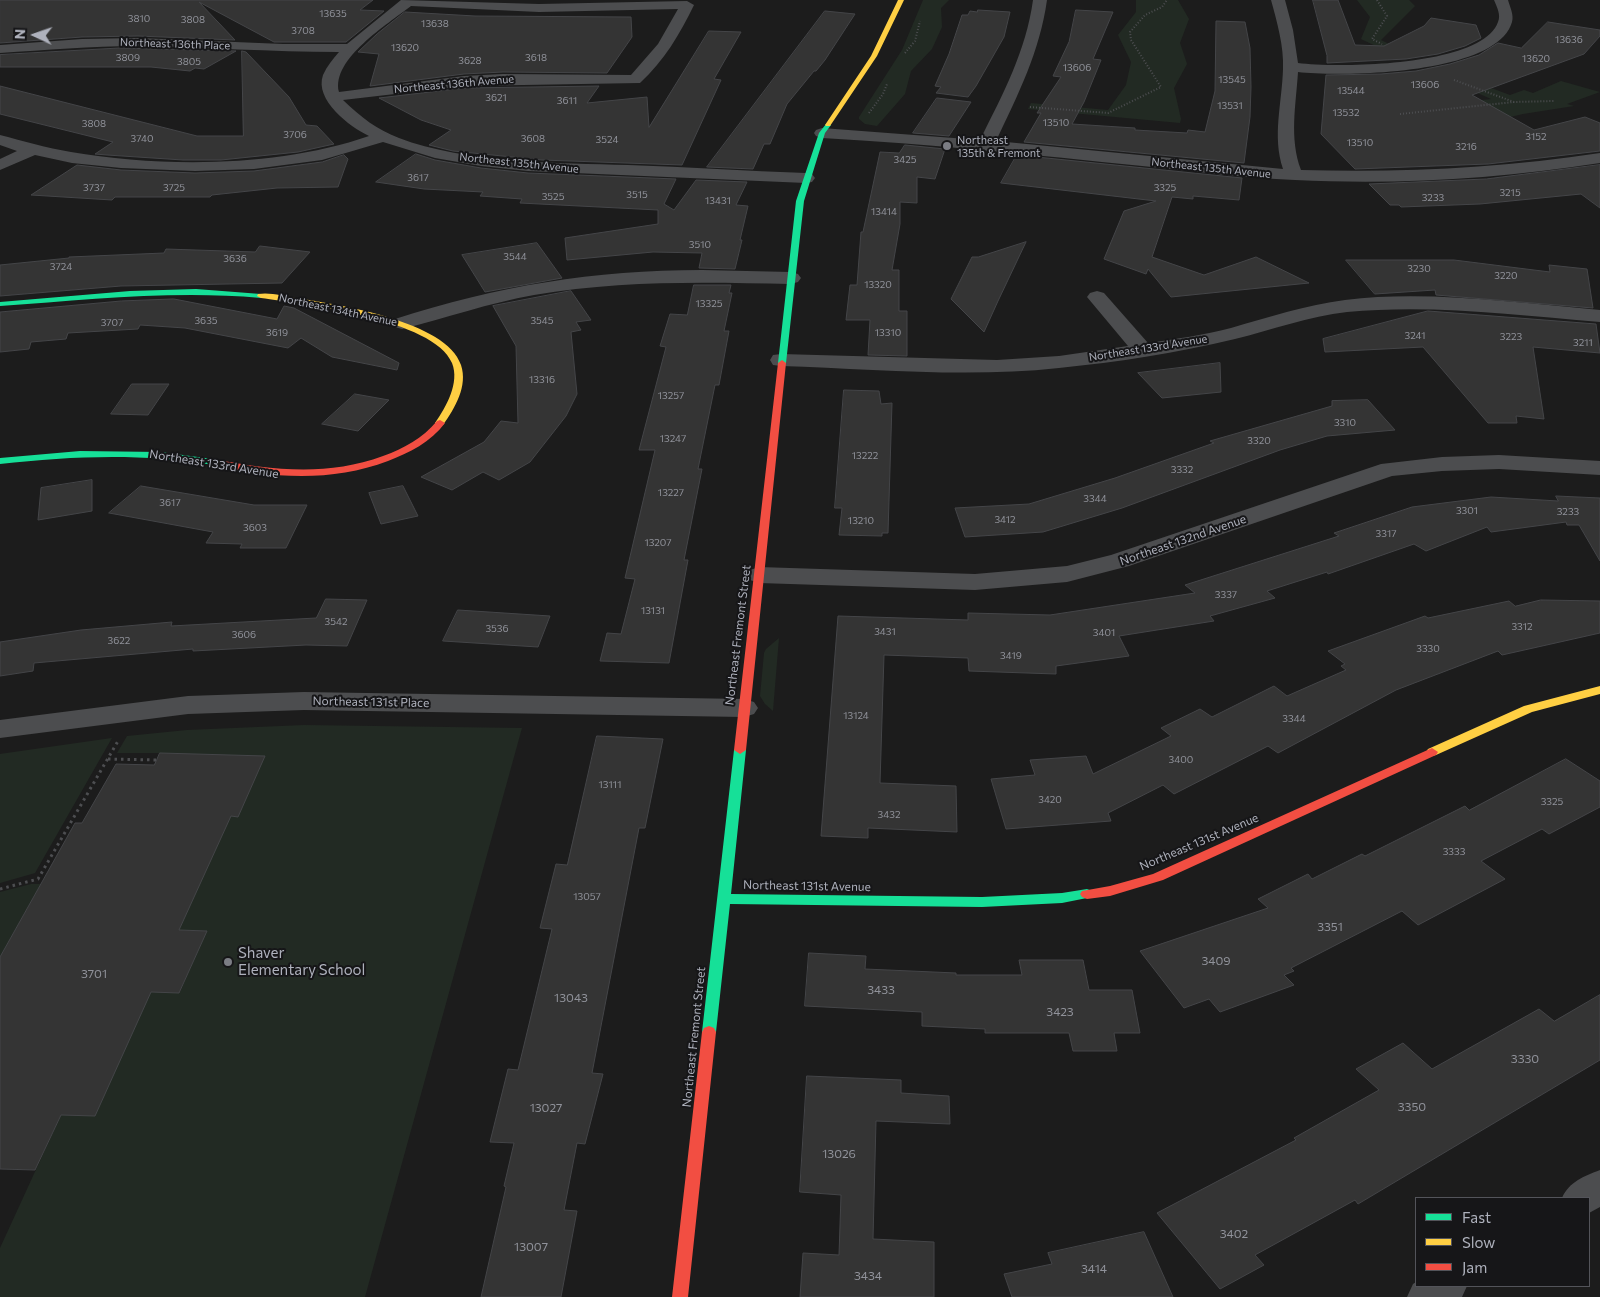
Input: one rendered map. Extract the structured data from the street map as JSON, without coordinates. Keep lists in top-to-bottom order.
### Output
{
  "streets": {
    "street": [
      "Northeast 136th Place",
      "Northeast 136th Avenue",
      "Northeast 135th Avenue",
      "Northeast 134th Avenue",
      "Northeast 133rd Avenue",
      "Northeast 132nd Avenue",
      "Northeast Fremont Street",
      "Northeast 131st Place",
      "Northeast 131st Avenue"
    ]
  },
  "crossings": [
    ["Northeast 136th Avenue", "Northeast 135th Avenue"],
    ["Northeast 135th Avenue", "Northeast Fremont Street"],
    ["Northeast 134th Avenue", "Northeast 133rd Avenue"],
    ["Northeast 134th Avenue", "Northeast Fremont Street"],
    ["Northeast 133rd Avenue", "Northeast Fremont Street"],
    ["Northeast 132nd Avenue", "Northeast Fremont Street"],
    ["Northeast Fremont Street", "Northeast 131st Place"],
    ["Northeast Fremont Street", "Northeast 131st Avenue"]
  ],
  "places": ["Northeast 135th & Fremont", "Shaver Elementary School"],
  "house_numbers": [
    "13635",
    "3810",
    "3808",
    "13638",
    "3708",
    "13636",
    "13620",
    "3809",
    "3618",
    "13620",
    "3628",
    "3805",
    "13606",
    "13545",
    "13606",
    "13544",
    "3621",
    "3611",
    "13531",
    "13532",
    "13510",
    "3808",
    "3706",
    "3152",
    "3740",
    "3608",
    "3524",
    "13510",
    "3216",
    "3425",
    "3617",
    "3737",
    "3725",
    "3325",
    "3215",
    "3515",
    "3525",
    "3233",
    "13431",
    "13414",
    "3510",
    "3544",
    "3636",
    "3724",
    "3230",
    "3220",
    "13320",
    "13325",
    "3635",
    "3545",
    "3707",
    "3619",
    "13310",
    "3241",
    "3223",
    "3211",
    "13316",
    "13257",
    "3310",
    "13247",
    "3320",
    "13222",
    "3332",
    "13227",
    "3344",
    "3617",
    "3301",
    "3233",
    "3412",
    "13210",
    "3603",
    "3317",
    "13207",
    "3337",
    "13131",
    "3542",
    "3312",
    "3536",
    "3431",
    "3401",
    "3606",
    "3622",
    "3330",
    "3419",
    "13124",
    "3344",
    "3400",
    "13111",
    "3420",
    "3325",
    "3432",
    "3333",
    "13057",
    "3351",
    "3409",
    "3701",
    "3433",
    "13043",
    "3423",
    "3330",
    "3350",
    "13027",
    "13026",
    "3402",
    "13007",
    "3414",
    "3434"
  ],
  "legend": ["Fast", "Slow", "Jam"],
  "north": "left"
}
